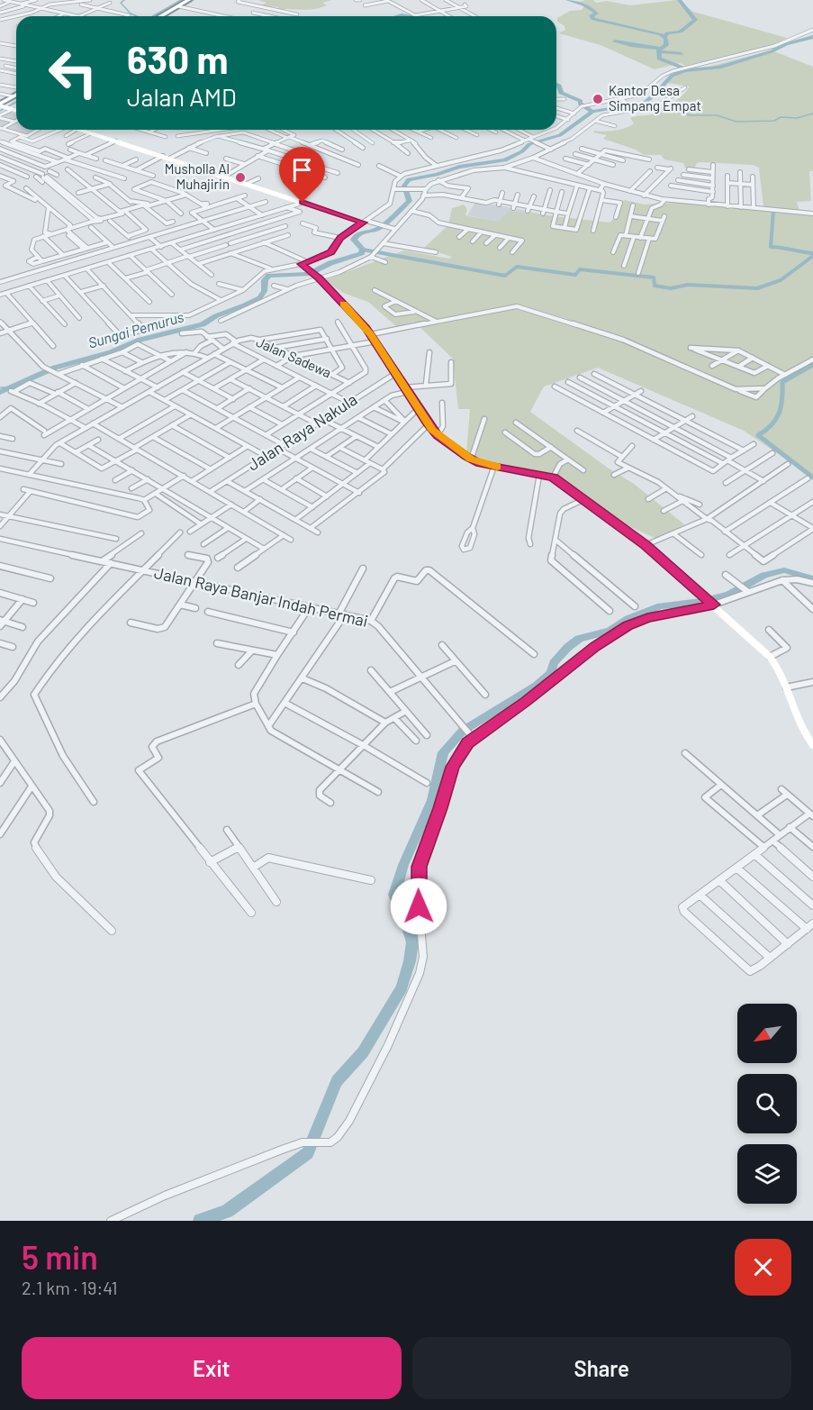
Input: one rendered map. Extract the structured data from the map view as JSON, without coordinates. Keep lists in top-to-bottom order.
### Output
{
  "streets": {
    "street": ["Jalan Sadewa", "Jalan Raya Nakula", "Jalan Raya Banjar Indah Permai"]
  },
  "water": ["Sungai Pemurus"],
  "places": ["Kantor Desa Simpang Empat", "Musholla Al Muhajirin"],
  "north": "bottom left",
  "page": {
    "turn": ["630 m", "Jalan AMD"],
    "heading": ["5 min", "2.1 km · 19:41"],
    "buttons": ["Exit", "Share"]
  }
}
